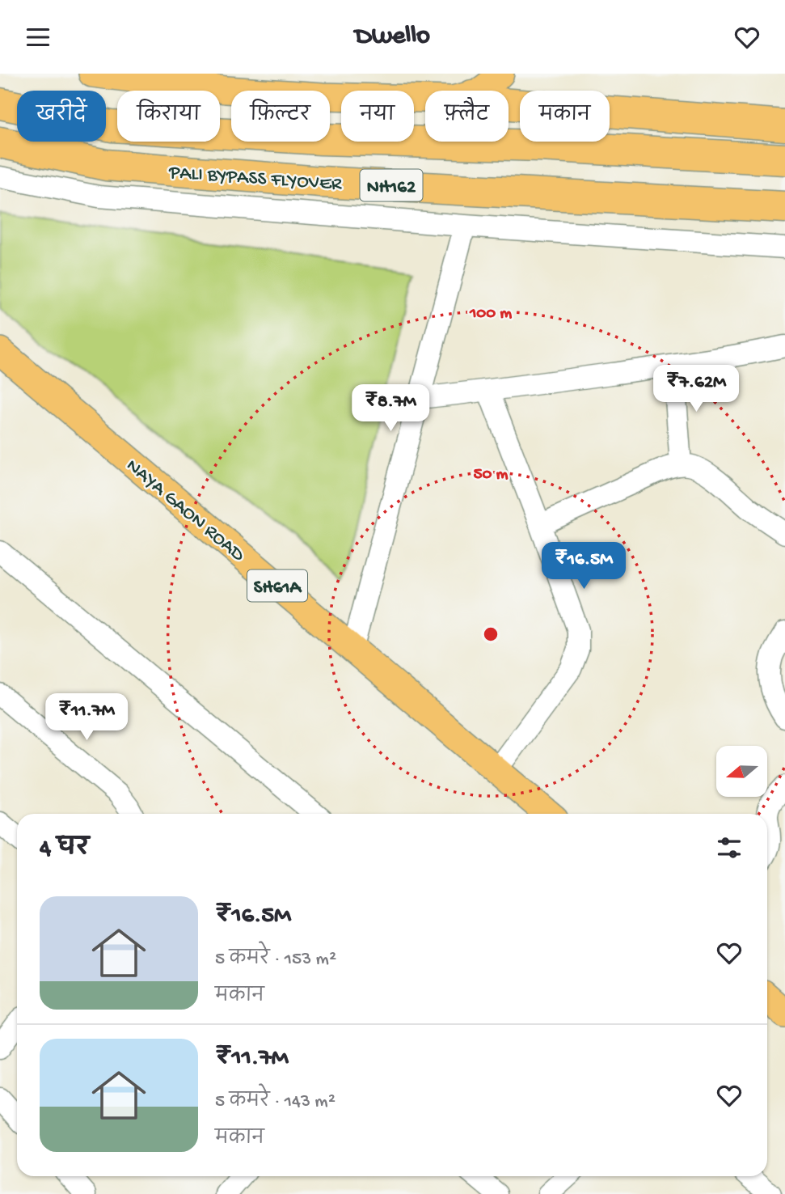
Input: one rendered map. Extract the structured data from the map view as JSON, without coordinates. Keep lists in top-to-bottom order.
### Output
{
  "streets": {
    "highway": ["PALI BYPASS FLYOVER", "NH162"],
    "main road": ["NAYA GAON ROAD", "SH61A"]
  },
  "north": "left",
  "page": {
    "header": "Dwello",
    "chip": [
      "खरीदें",
      "किराया",
      "फ़िल्टर",
      "नया",
      "फ़्लैट",
      "मकान"
    ],
    "price": [
      "₹7.62M",
      "₹8.7M",
      "₹16.5M",
      "₹11.7M"
    ],
    "heading": "4 घर",
    "list": [
      {
        "name": "₹16.5M",
        "note": "5 कमरे · 153 m² · मकान"
      },
      {
        "name": "₹11.7M",
        "note": "5 कमरे · 143 m² · मकान"
      }
    ]
  },
  "rings": ["100 m", "50 m"]
}
